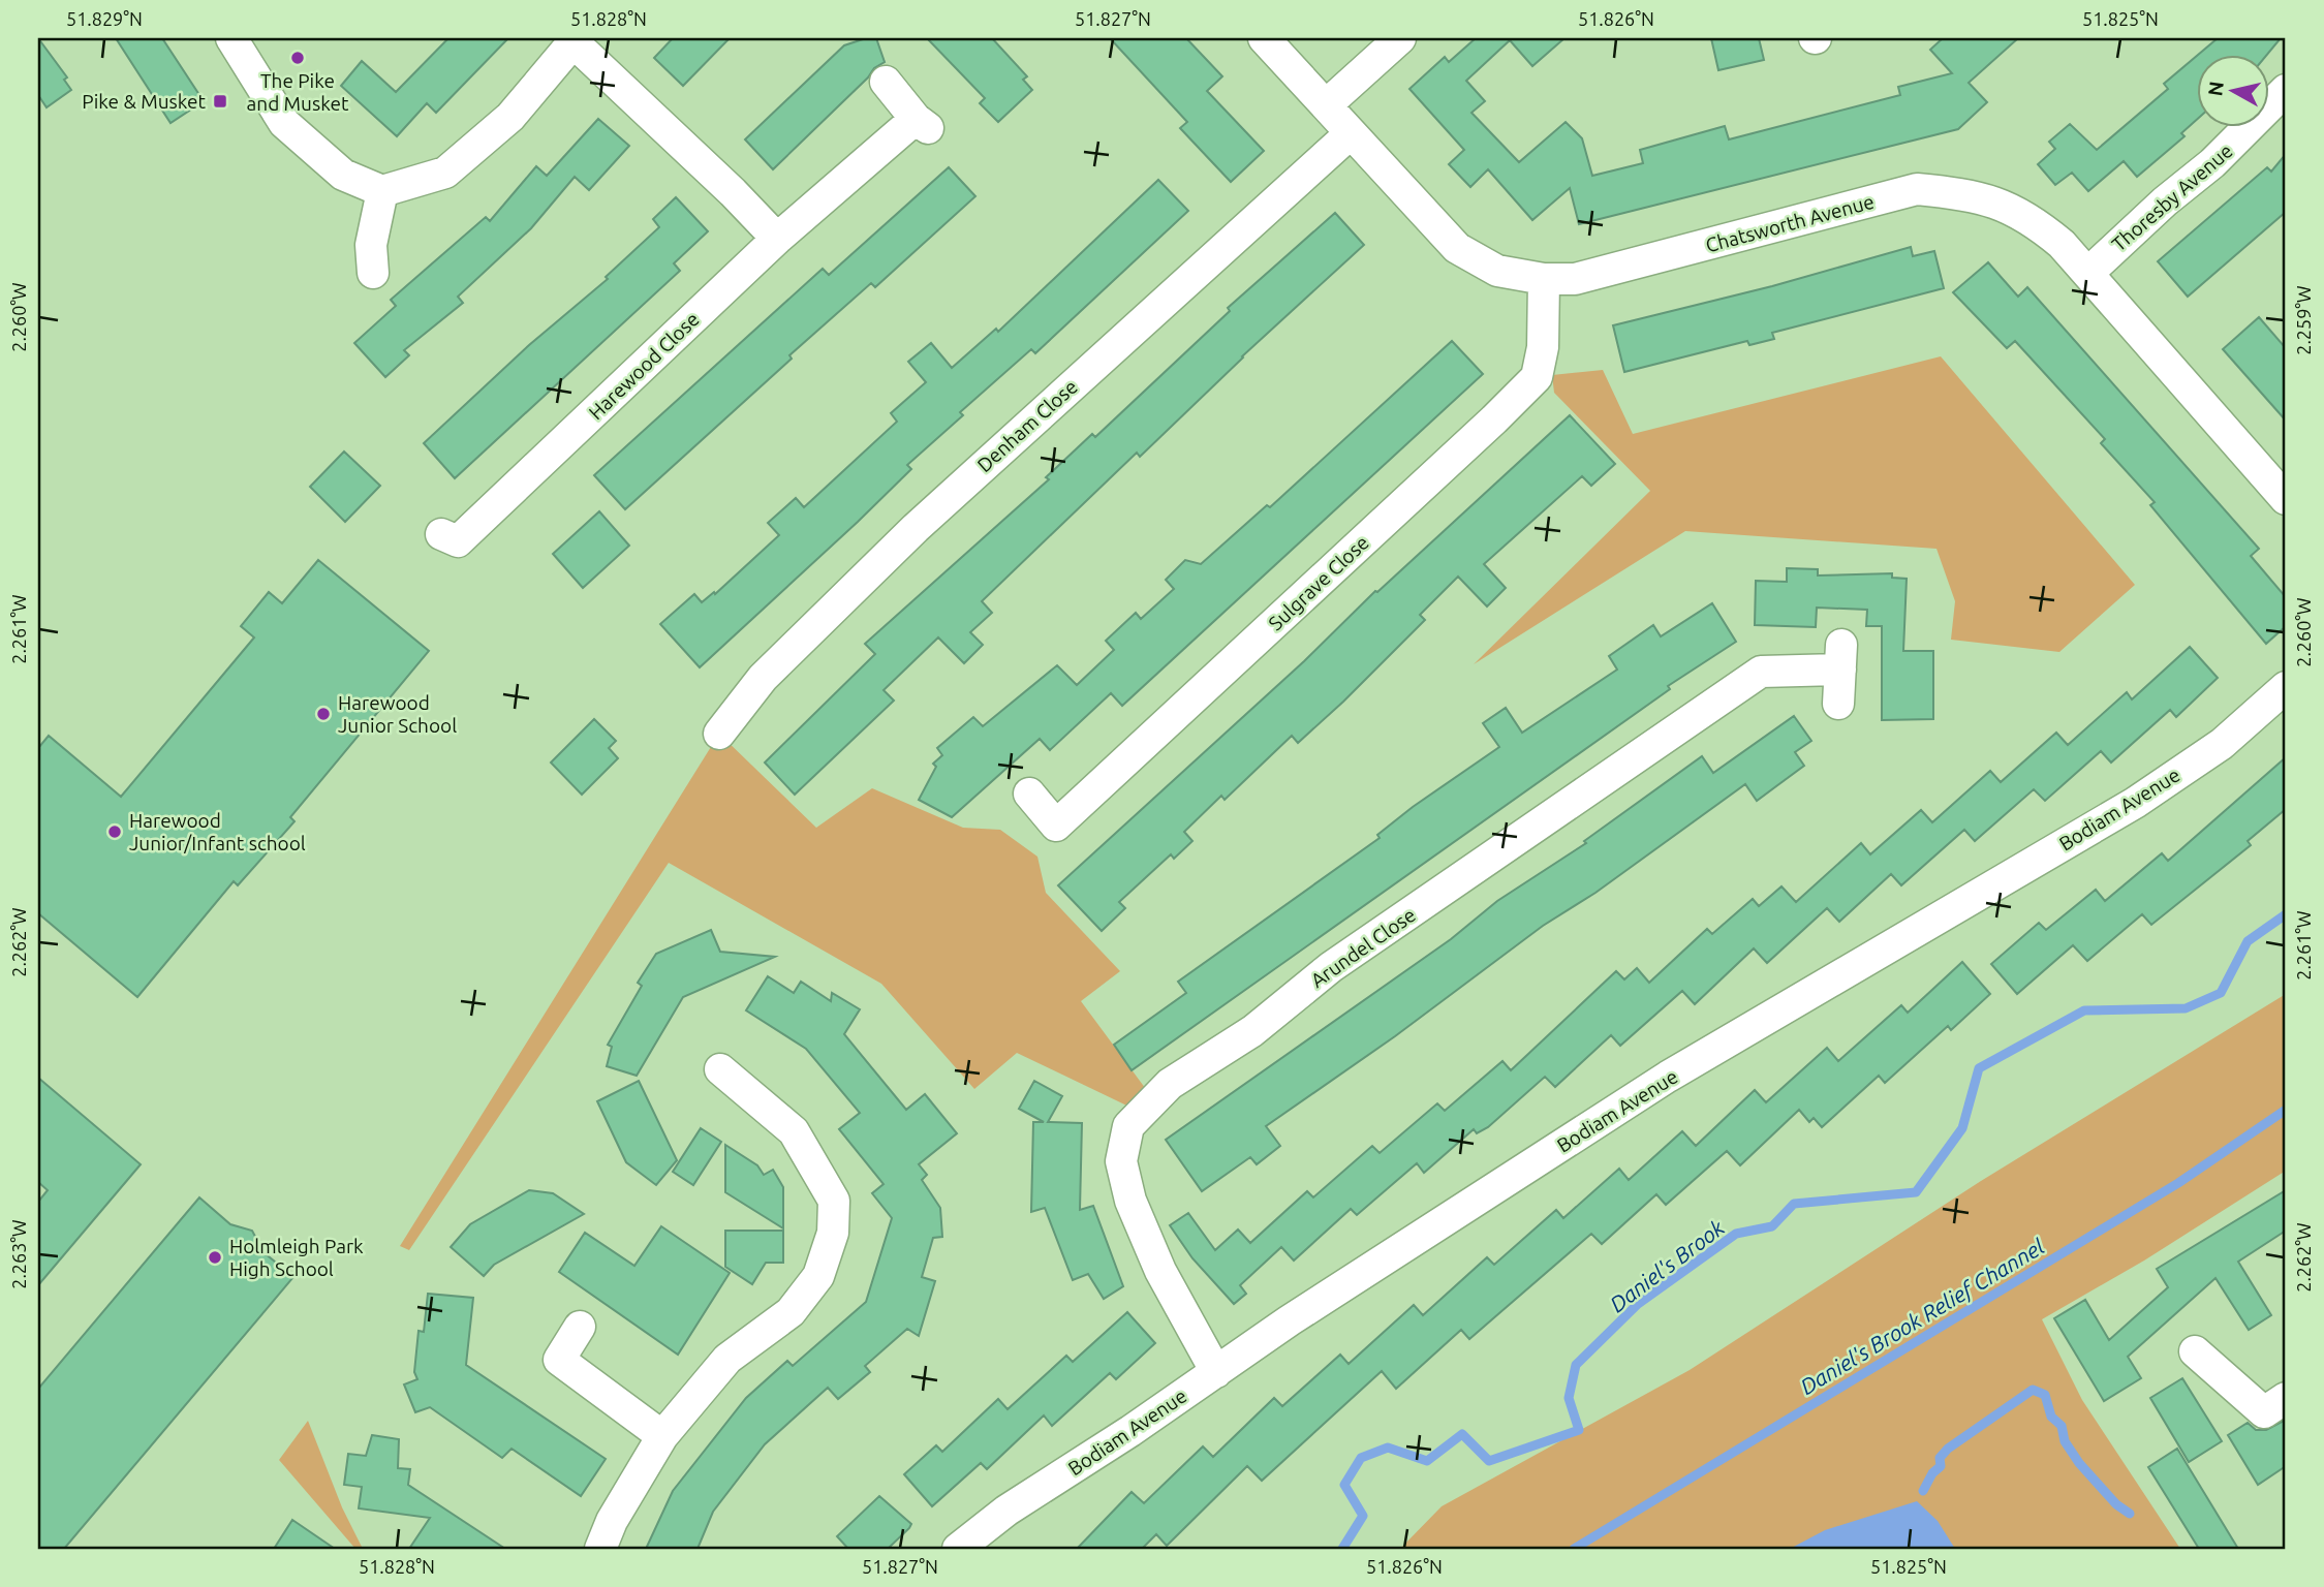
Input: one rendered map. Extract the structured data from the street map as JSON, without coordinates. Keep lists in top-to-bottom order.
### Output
{
  "streets": {
    "street": [
      "Thoresby Avenue",
      "Chatsworth Avenue",
      "Harewood Close",
      "Denham Close",
      "Sulgrave Close",
      "Bodiam Avenue",
      "Arundel Close"
    ]
  },
  "crossings": [
    ["Thoresby Avenue", "Chatsworth Avenue"],
    ["Chatsworth Avenue", "Denham Close"],
    ["Chatsworth Avenue", "Sulgrave Close"],
    ["Bodiam Avenue", "Arundel Close"]
  ],
  "water": ["Daniel's Brook", "Daniel's Brook Relief Channel"],
  "places": {
    "other": [
      "The Pike and Musket",
      "Harewood Junior School",
      "Harewood Junior/Infant school",
      "Holmleigh Park High School"
    ],
    "transit": ["Pike & Musket"]
  },
  "north": "left",
  "coordinates": [
    "51.829°N",
    "51.828°N",
    "51.827°N",
    "51.826°N",
    "51.825°N",
    "2.260°W",
    "2.259°W",
    "2.261°W",
    "2.262°W",
    "2.263°W"
  ]
}
